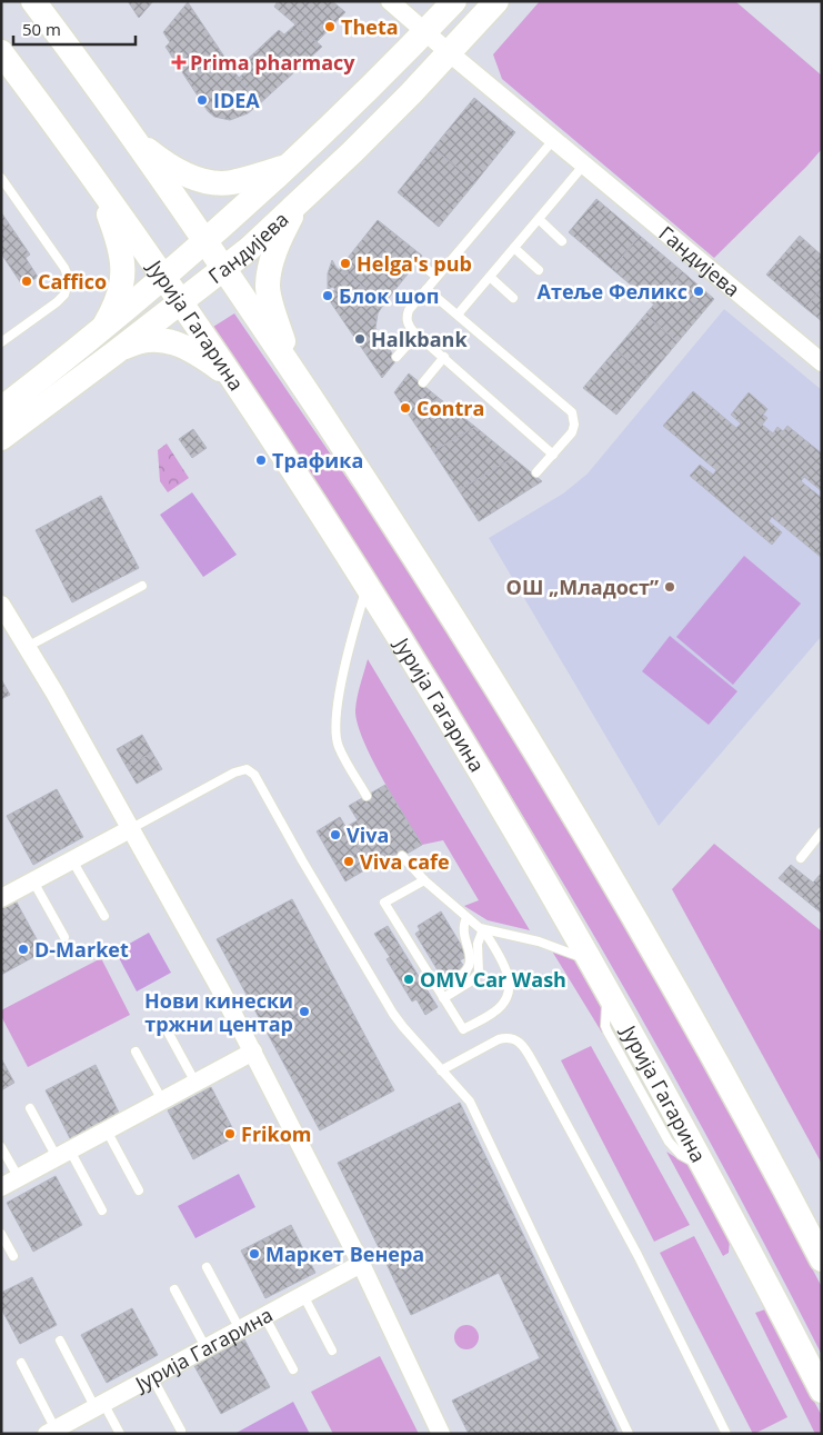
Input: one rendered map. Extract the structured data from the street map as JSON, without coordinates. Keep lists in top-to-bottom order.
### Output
{
  "streets": {
    "main road": ["Гандијева", "Јурија Гагарина"]
  },
  "crossings": [
    ["Гандијева", "Јурија Гагарина"]
  ],
  "places": {
    "other": [
      "Theta",
      "IDEA",
      "Helga's pub",
      "Caffico",
      "Атеље Феликс",
      "Блок шоп",
      "Halkbank",
      "Contra",
      "Трафика",
      "ОШ „Младост”",
      "Viva",
      "Viva cafe",
      "D-Market",
      "OMV Car Wash",
      "Нови кинески тржни центар",
      "Frikom",
      "Маркет Венера"
    ],
    "health": ["Prima pharmacy"]
  },
  "scale_bar": "50 m"
}
